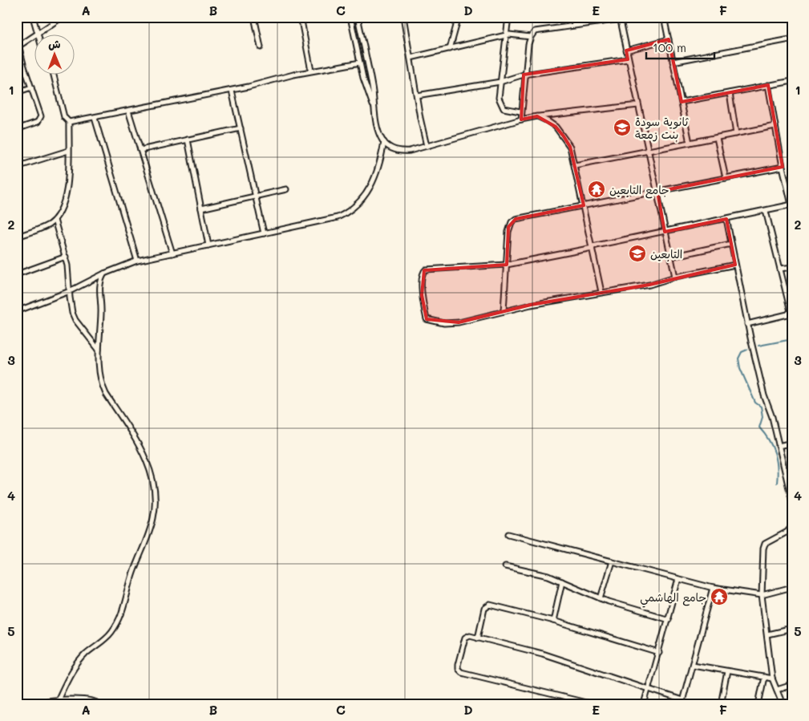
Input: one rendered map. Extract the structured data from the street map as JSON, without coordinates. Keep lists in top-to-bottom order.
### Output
{
  "places": {
    "school or university": ["ثانوية سودة بنت زمعة", "التابعين"],
    "temple": ["جامع التابعين", "جامع الهاشمي"]
  },
  "scale_bar": "100 m",
  "north": "top",
  "grid": {
    "columns": [
      "A",
      "B",
      "C",
      "D",
      "E",
      "F"
    ],
    "rows": [
      "1",
      "2",
      "3",
      "4",
      "5"
    ]
  }
}
